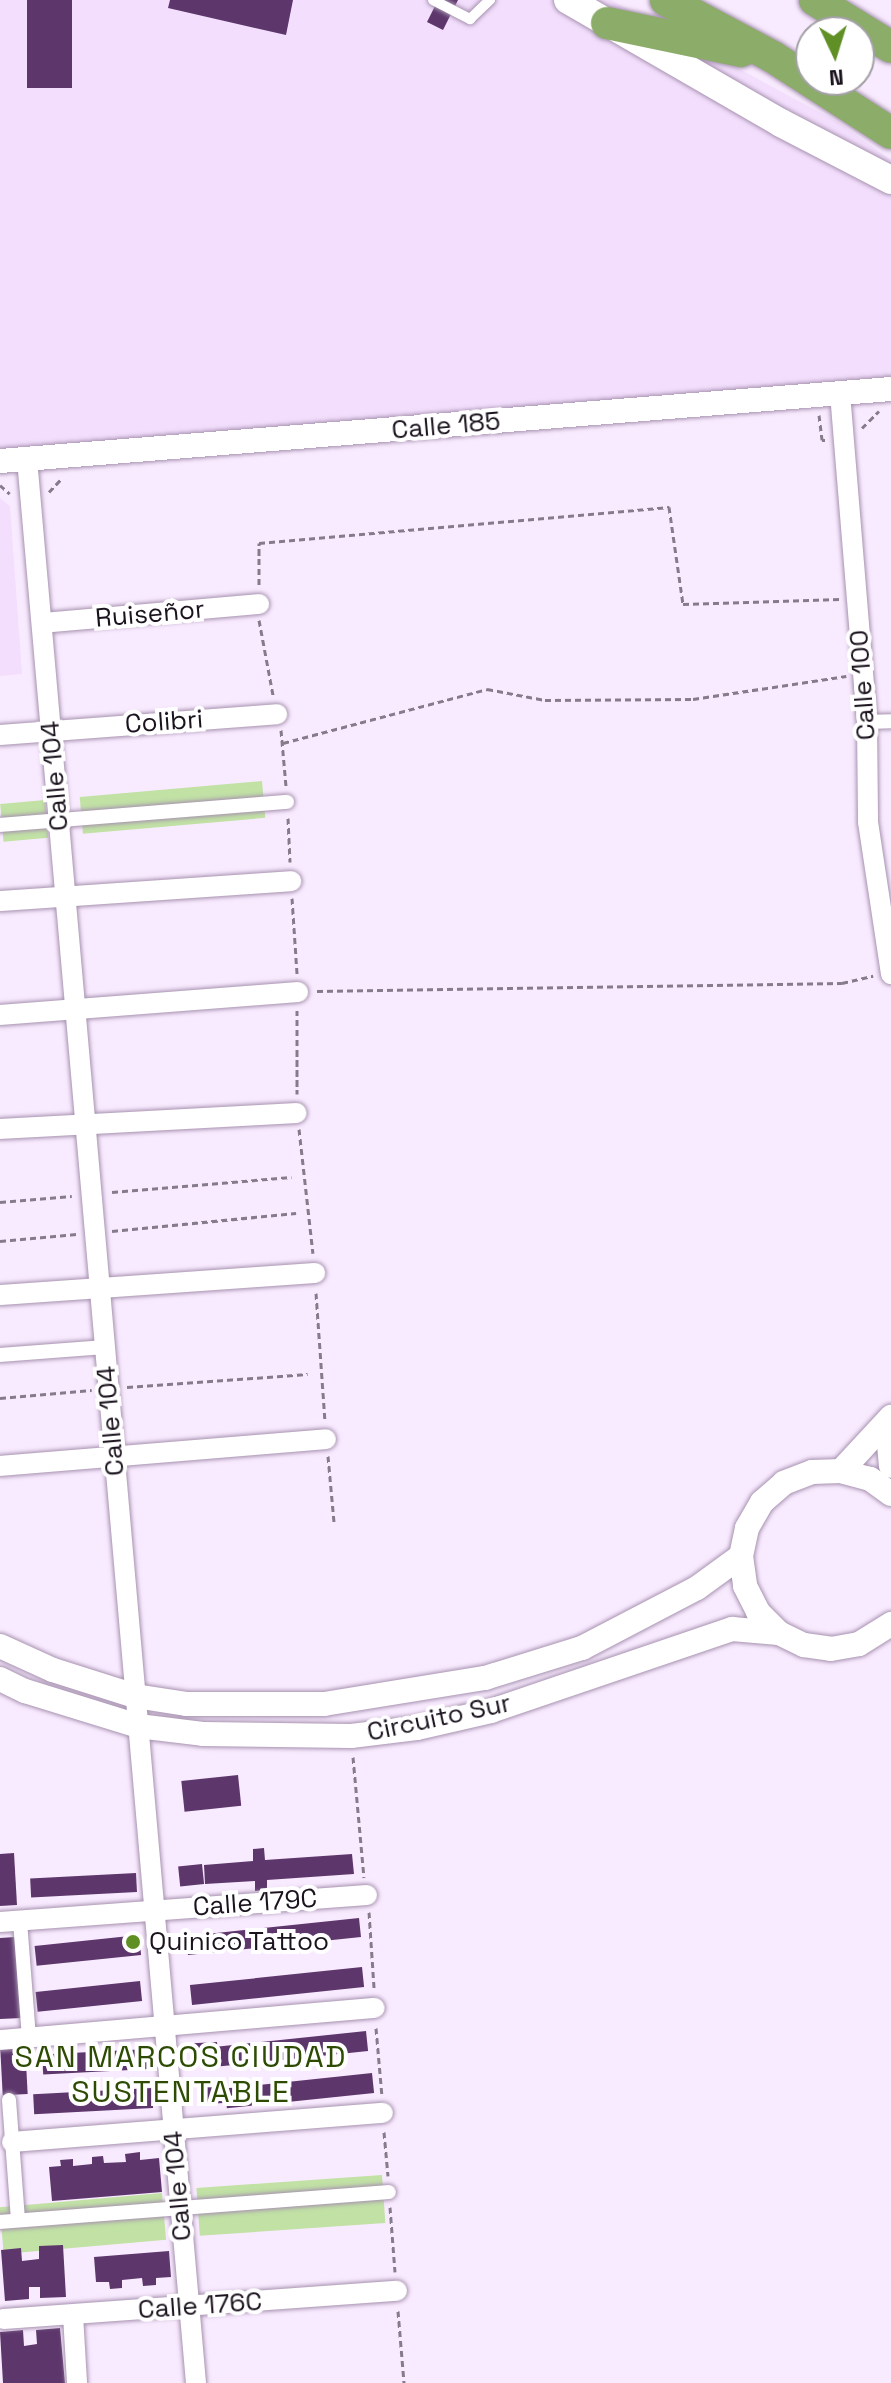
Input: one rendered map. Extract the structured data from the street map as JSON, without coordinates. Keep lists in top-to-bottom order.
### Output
{
  "streets": {
    "street": [
      "Calle 185",
      "Ruiseñor",
      "Calle 100",
      "Colibri",
      "Calle 104",
      "Circuito Sur",
      "Calle 179C",
      "Calle 176C"
    ]
  },
  "crossings": [
    ["Calle 185", "Calle 100"],
    ["Calle 185", "Calle 104"],
    ["Ruiseñor", "Calle 104"],
    ["Colibri", "Calle 104"],
    ["Calle 104", "Circuito Sur"],
    ["Calle 104", "Calle 179C"],
    ["Calle 104", "Calle 176C"]
  ],
  "districts": ["SAN MARCOS CIUDAD SUSTENTABLE"],
  "places": ["Quinico Tattoo"],
  "north": "bottom"
}
